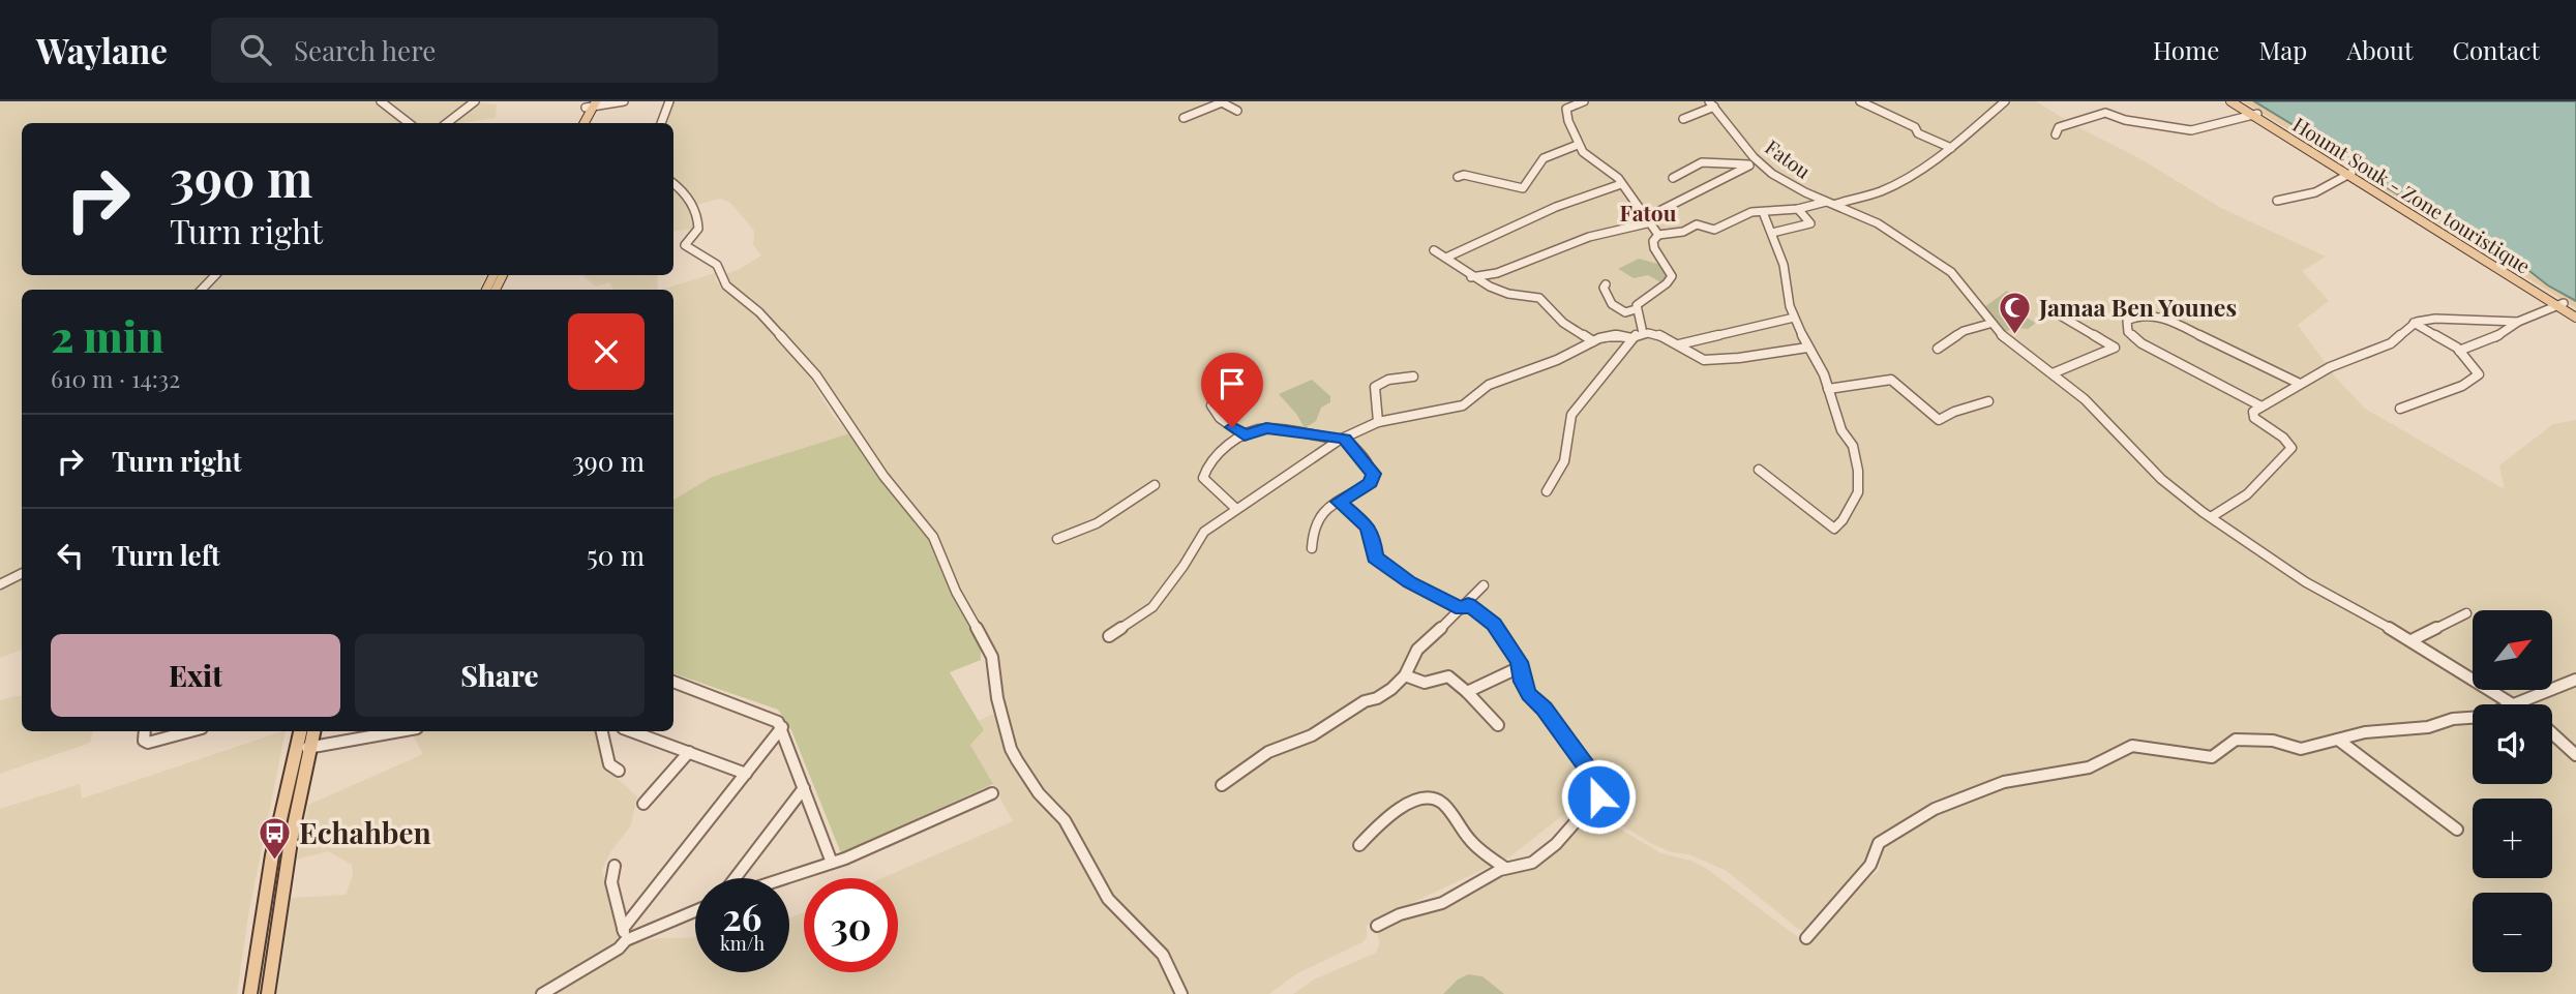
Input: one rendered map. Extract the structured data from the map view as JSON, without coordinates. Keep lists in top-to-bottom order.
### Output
{
  "streets": {
    "main road": ["Houmt Souk - Zone touristique"],
    "street": ["Fatou"]
  },
  "districts": ["Fatou"],
  "places": {
    "mosque": ["Jamaa Ben Younes"],
    "bus stop": ["Echahben"]
  },
  "north": "top right",
  "page": {
    "header": "Waylane",
    "search": "Search here",
    "nav": [
      "Home",
      "Map",
      "About",
      "Contact"
    ],
    "turn": ["390 m", "Turn right"],
    "heading": ["2 min", "610 m · 14:32"],
    "list": [
      {
        "name": "Turn right",
        "value": "390 m"
      },
      {
        "name": "Turn left",
        "value": "50 m"
      }
    ],
    "map_buttons": ["+", "−"],
    "buttons": ["Exit", "Share"],
    "speed": "26 km/h",
    "limit": "30"
  }
}
